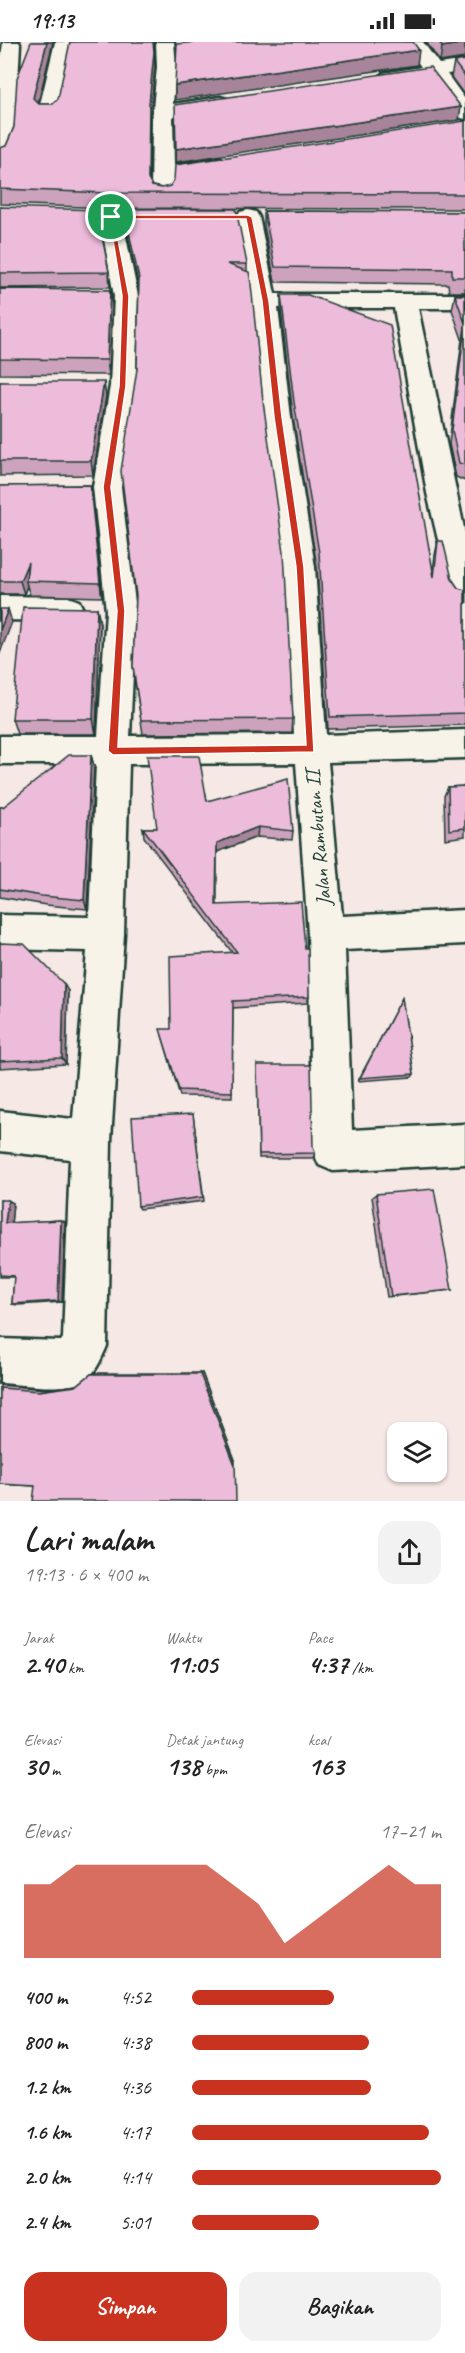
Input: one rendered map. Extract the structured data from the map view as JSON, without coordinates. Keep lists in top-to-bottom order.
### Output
{
  "streets": {
    "street": ["Jalan Rambutan II"]
  },
  "page": {
    "status": "19:13",
    "heading": ["Lari malam", "19:13 · 6 × 400 m"],
    "stats": [
      ["Jarak", "2.40 km"],
      ["Waktu", "11:05"],
      ["Pace", "4:37 /km"],
      ["Elevasi", "30 m"],
      ["Detak jantung", "138 bpm"],
      ["kcal", "163"]
    ],
    "chart": ["Elevasi", "17–21 m"],
    "list": [
      {
        "name": "400 m",
        "note": "4:52"
      },
      {
        "name": "800 m",
        "note": "4:38"
      },
      {
        "name": "1.2 km",
        "note": "4:36"
      },
      {
        "name": "1.6 km",
        "note": "4:17"
      },
      {
        "name": "2.0 km",
        "note": "4:14"
      },
      {
        "name": "2.4 km",
        "note": "5:01"
      }
    ],
    "buttons": ["Simpan", "Bagikan"]
  }
}
